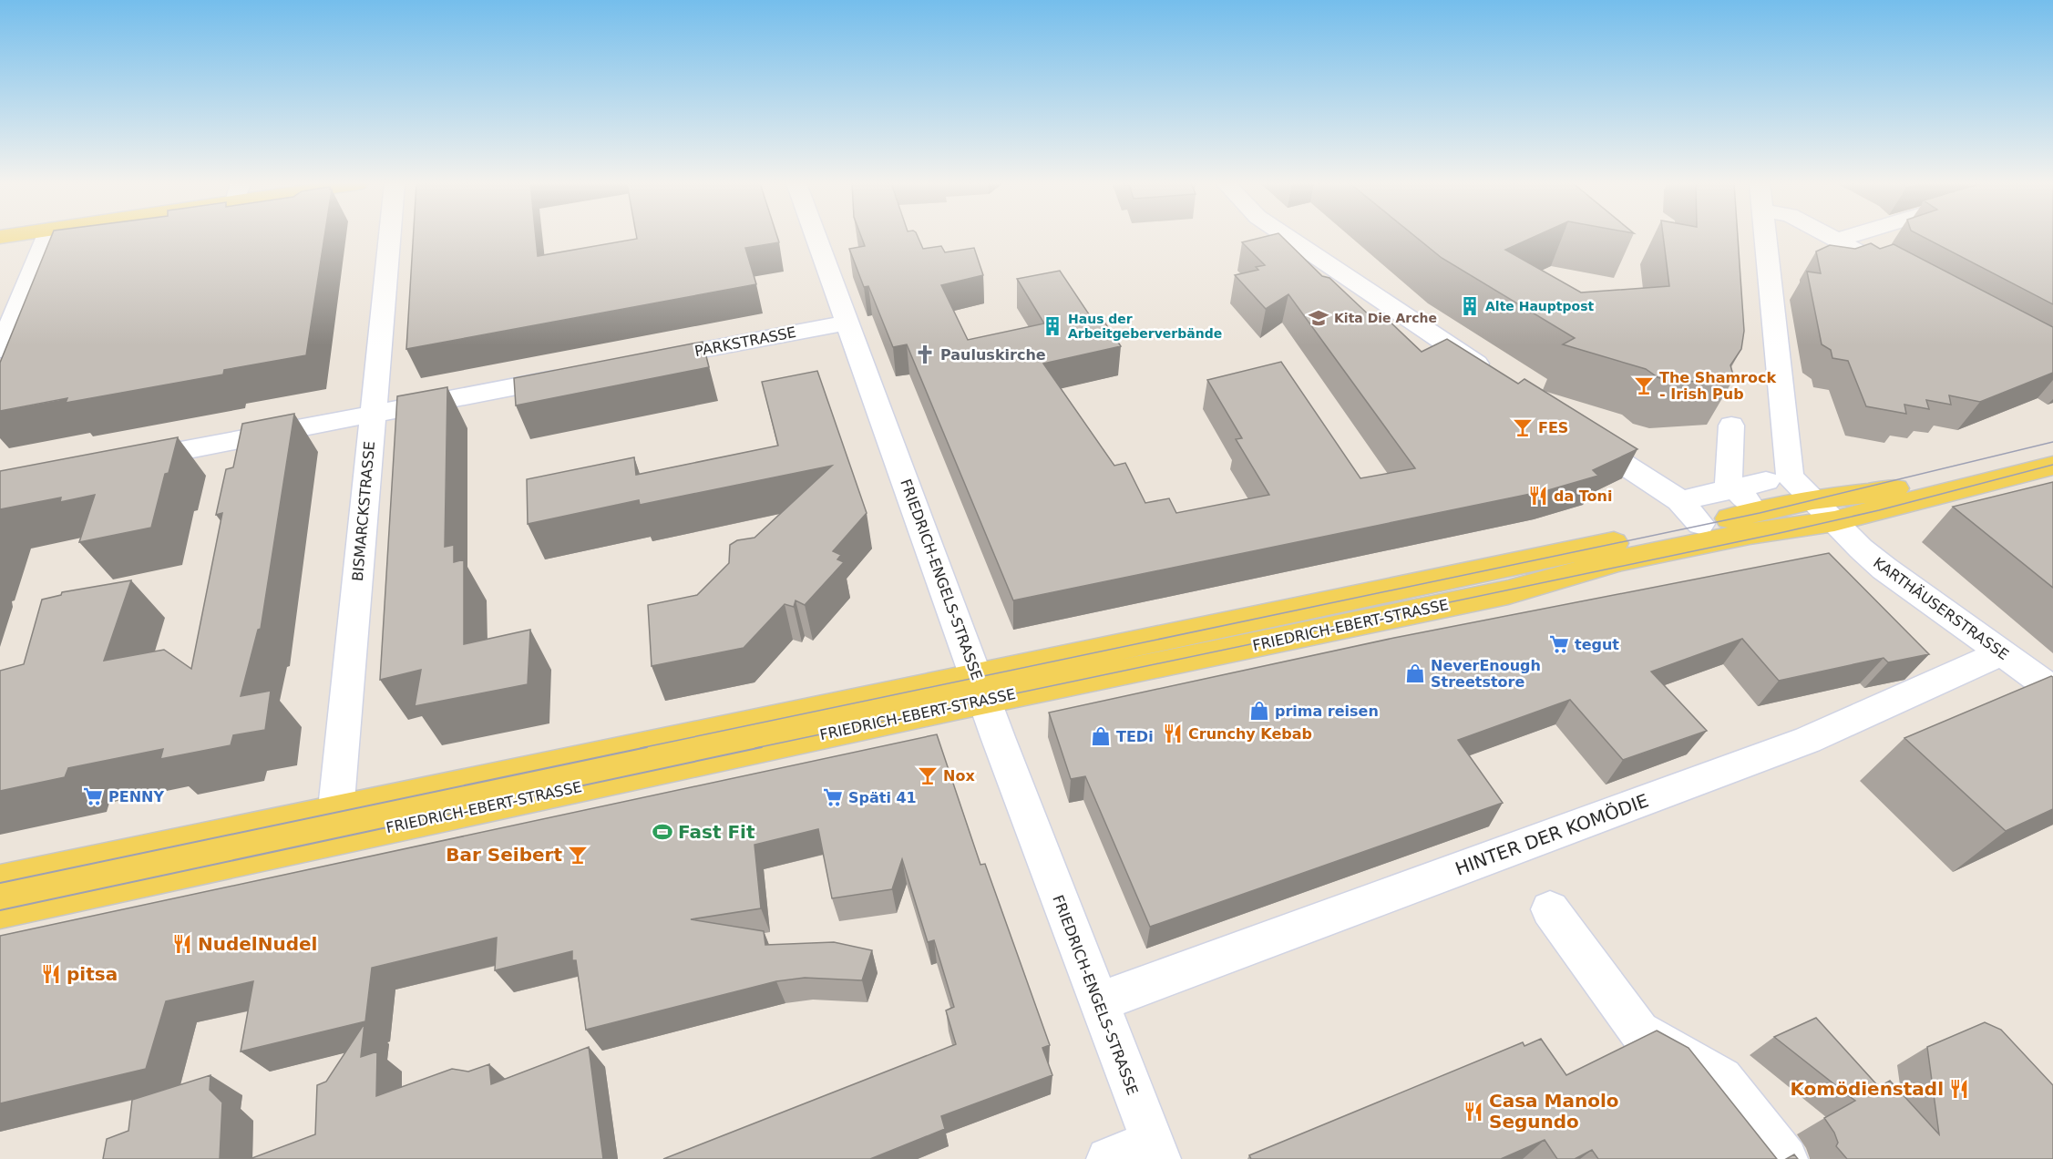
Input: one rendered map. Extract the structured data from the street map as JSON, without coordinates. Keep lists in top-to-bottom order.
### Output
{
  "streets": {
    "main road": ["FRIEDRICH-EBERT-STRASSE"],
    "street": [
      "PARKSTRASSE",
      "BISMARCKSTRASSE",
      "FRIEDRICH-ENGELS-STRASSE",
      "KARTHÄUSERSTRASSE",
      "HINTER DER KOMÖDIE"
    ]
  },
  "crossings": [
    ["PARKSTRASSE", "FRIEDRICH-ENGELS-STRASSE"],
    ["BISMARCKSTRASSE", "FRIEDRICH-EBERT-STRASSE"],
    ["FRIEDRICH-ENGELS-STRASSE", "FRIEDRICH-EBERT-STRASSE"],
    ["FRIEDRICH-ENGELS-STRASSE", "HINTER DER KOMÖDIE"],
    ["KARTHÄUSERSTRASSE", "FRIEDRICH-EBERT-STRASSE"],
    ["KARTHÄUSERSTRASSE", "HINTER DER KOMÖDIE"]
  ],
  "places": {
    "building": ["Alte Hauptpost", "Haus der Arbeitgeberverbände"],
    "school or university": ["Kita Die Arche"],
    "church": ["Pauluskirche"],
    "bar": [
      "The Shamrock - Irish Pub",
      "FES",
      "Nox",
      "Bar Seibert"
    ],
    "restaurant": [
      "da Toni",
      "Crunchy Kebab",
      "NudelNudel",
      "pitsa",
      "Komödienstadl",
      "Casa Manolo Segundo"
    ],
    "supermarket": ["tegut", "PENNY", "Späti 41"],
    "shop": ["NeverEnough Streetstore", "prima reisen", "TEDi"],
    "sports": ["Fast Fit"]
  }
}
